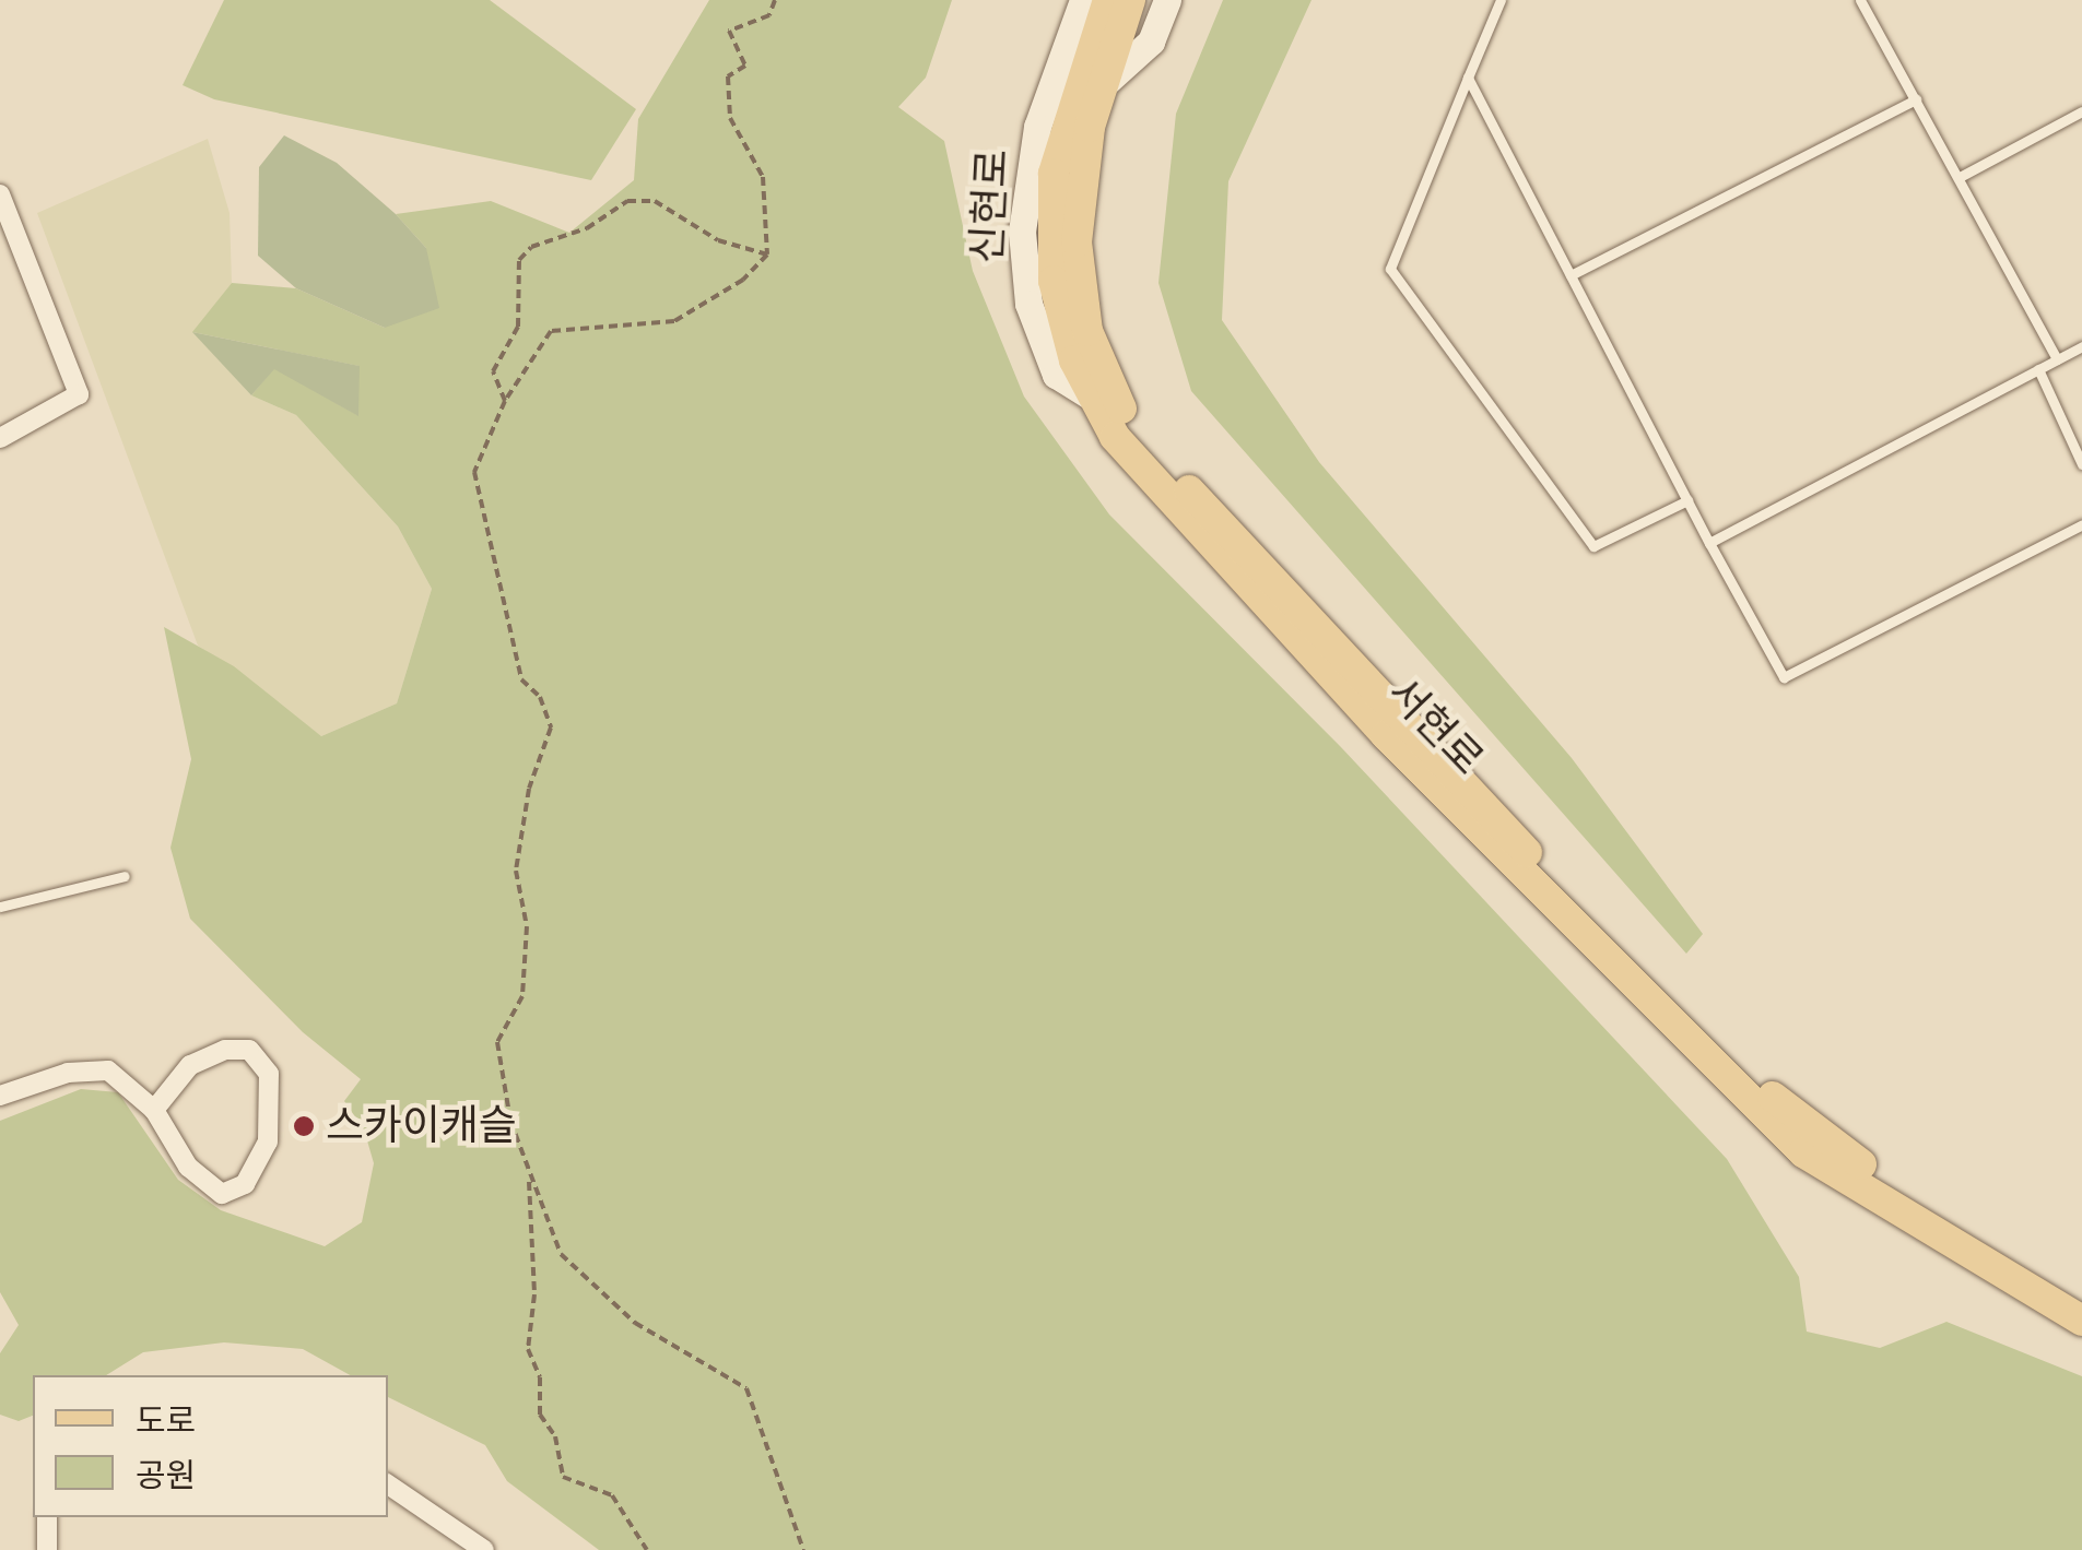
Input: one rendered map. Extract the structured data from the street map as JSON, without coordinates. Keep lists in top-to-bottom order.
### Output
{
  "streets": {
    "main road": ["신현로", "서현로"]
  },
  "crossings": [
    ["신현로", "서현로"]
  ],
  "places": ["스카이캐슬"],
  "legend": ["도로", "공원"]
}
